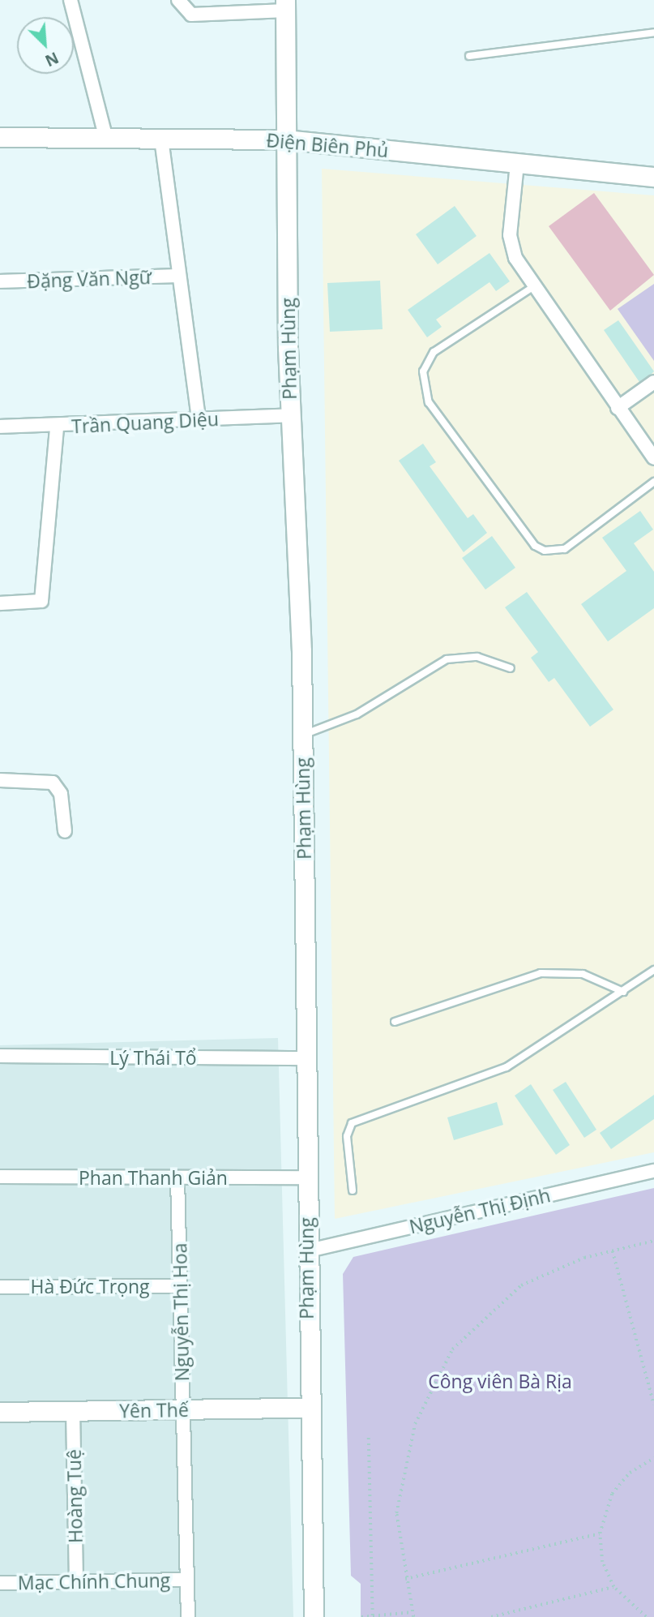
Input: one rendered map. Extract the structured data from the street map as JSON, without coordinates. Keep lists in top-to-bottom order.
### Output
{
  "streets": {
    "street": [
      "Điện Biên Phủ",
      "Đặng Văn Ngữ",
      "Phạm Hùng",
      "Trần Quang Diệu",
      "Lý Thái Tổ",
      "Phan Thanh Giản",
      "Nguyễn Thị Định",
      "Hà Đức Trọng",
      "Nguyễn Thị Hoa",
      "Yên Thế",
      "Hoàng Tuệ",
      "Mạc Chính Chung"
    ]
  },
  "crossings": [
    ["Điện Biên Phủ", "Phạm Hùng"],
    ["Phạm Hùng", "Trần Quang Diệu"],
    ["Phạm Hùng", "Lý Thái Tổ"],
    ["Phạm Hùng", "Phan Thanh Giản"],
    ["Phạm Hùng", "Nguyễn Thị Định"],
    ["Phạm Hùng", "Yên Thế"],
    ["Phan Thanh Giản", "Nguyễn Thị Hoa"],
    ["Hà Đức Trọng", "Nguyễn Thị Hoa"],
    ["Nguyễn Thị Hoa", "Yên Thế"],
    ["Nguyễn Thị Hoa", "Mạc Chính Chung"],
    ["Yên Thế", "Hoàng Tuệ"],
    ["Hoàng Tuệ", "Mạc Chính Chung"]
  ],
  "parks": ["Công viên Bà Rịa"],
  "north": "bottom right"
}
